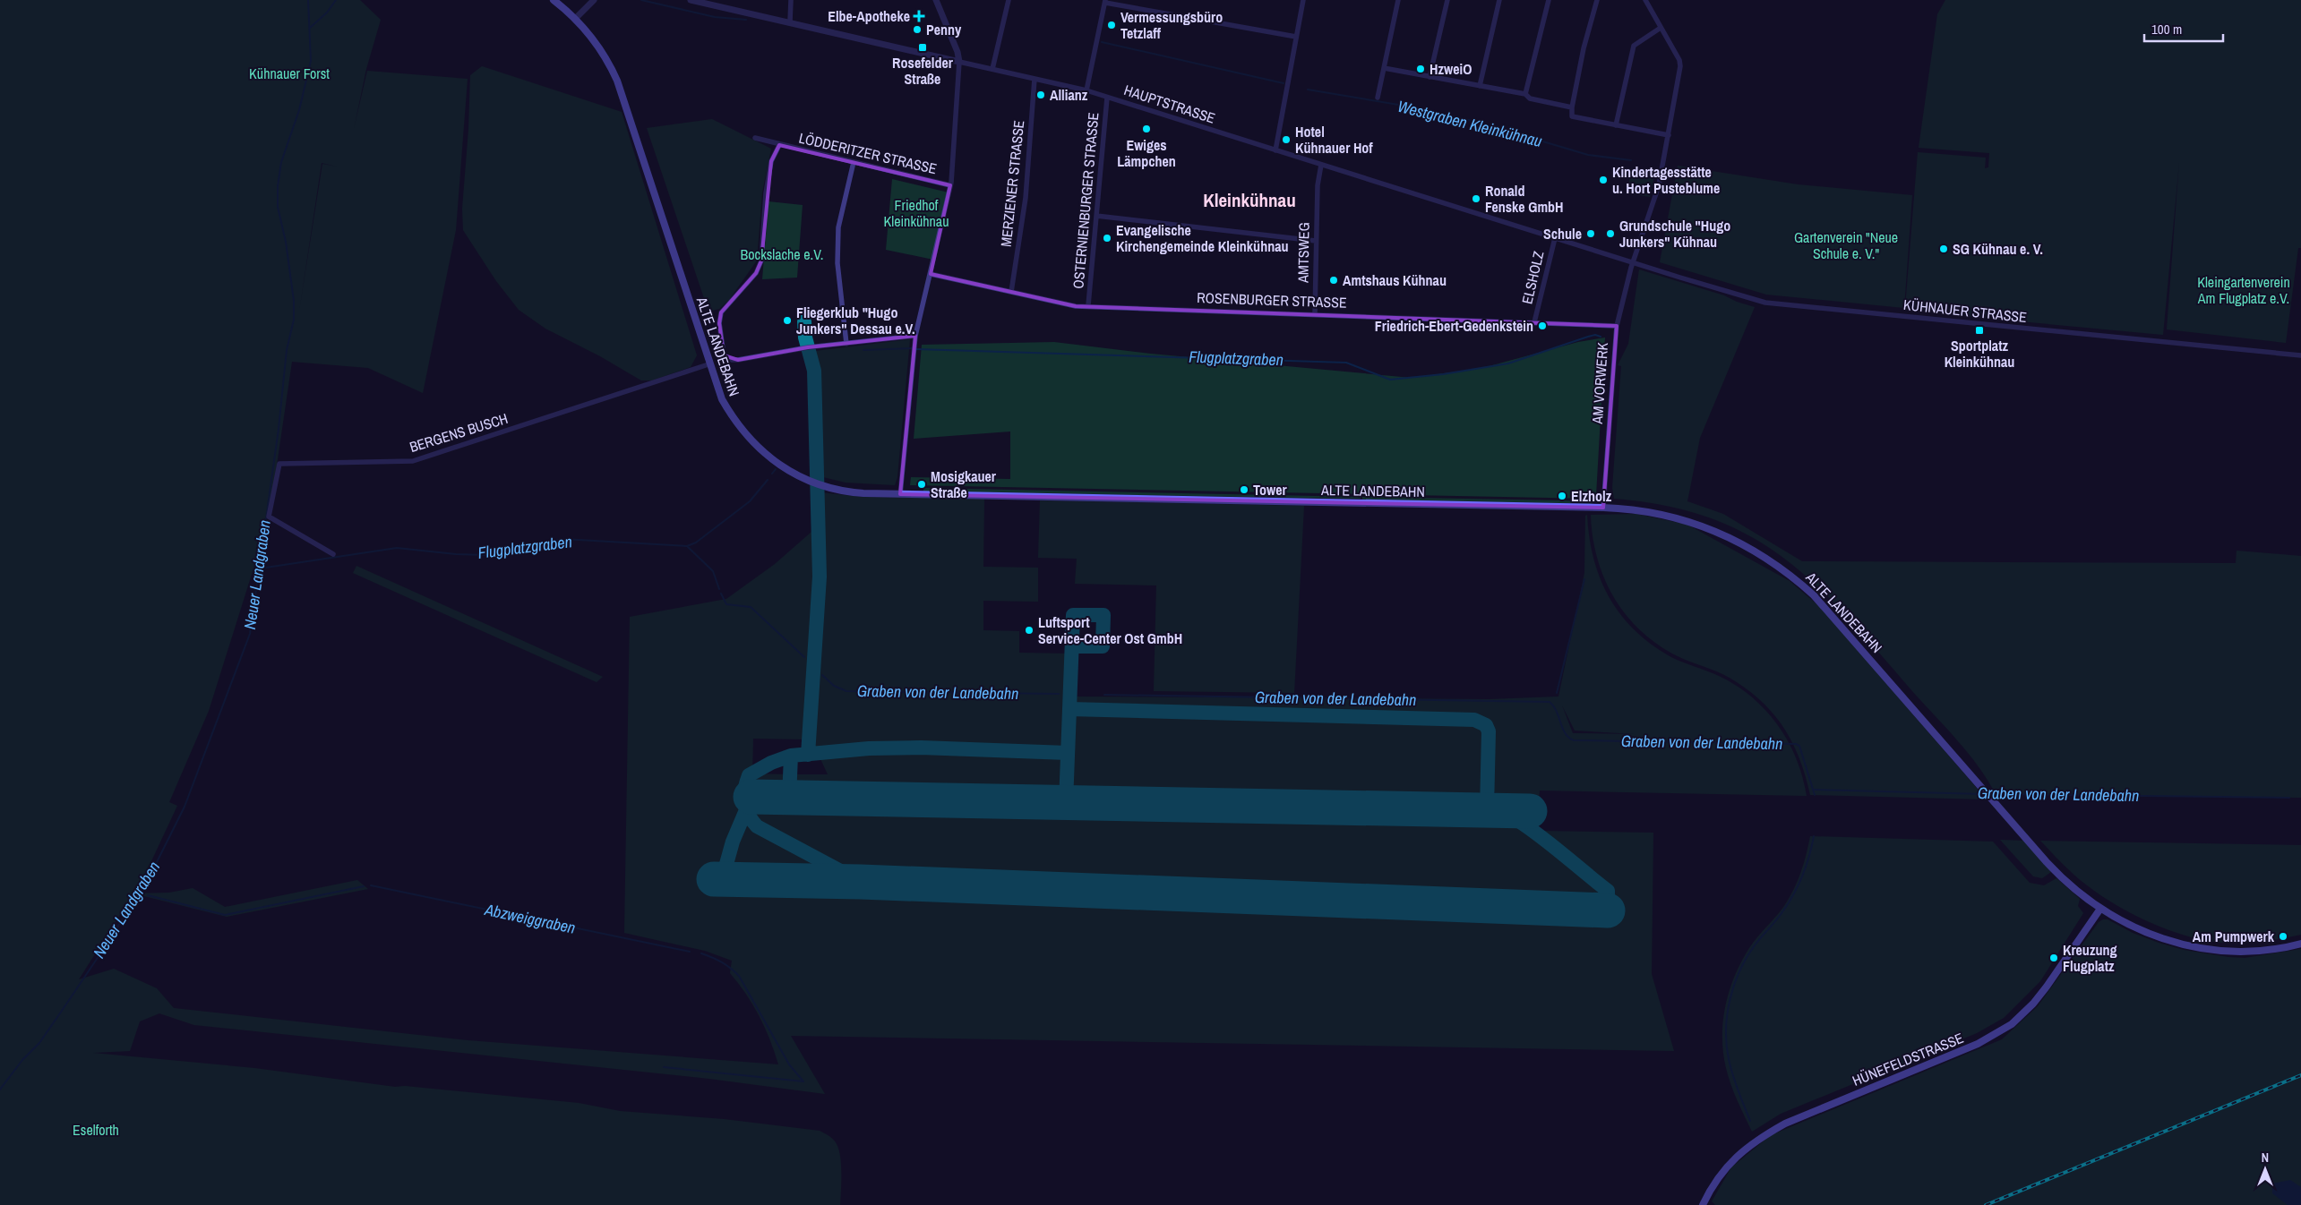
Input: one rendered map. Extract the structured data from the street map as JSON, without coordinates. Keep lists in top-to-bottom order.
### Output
{
  "streets": {
    "main road": ["ALTE LANDEBAHN", "HÜNEFELDSTRASSE"],
    "street": [
      "HAUPTSTRASSE",
      "LÖDDERITZER STRASSE",
      "MERZIENER STRASSE",
      "OSTERNIENBURGER STRASSE",
      "AMTSWEG",
      "ELSHOLZ",
      "ROSENBURGER STRASSE",
      "KÜHNAUER STRASSE",
      "AM VORWERK",
      "BERGENS BUSCH"
    ]
  },
  "crossings": [
    ["HAUPTSTRASSE", "MERZIENER STRASSE"],
    ["HAUPTSTRASSE", "OSTERNIENBURGER STRASSE"],
    ["HAUPTSTRASSE", "AMTSWEG"],
    ["HAUPTSTRASSE", "ELSHOLZ"],
    ["HAUPTSTRASSE", "KÜHNAUER STRASSE"],
    ["HAUPTSTRASSE", "AM VORWERK"],
    ["MERZIENER STRASSE", "ROSENBURGER STRASSE"],
    ["OSTERNIENBURGER STRASSE", "ROSENBURGER STRASSE"],
    ["AMTSWEG", "ROSENBURGER STRASSE"],
    ["ELSHOLZ", "ROSENBURGER STRASSE"],
    ["ROSENBURGER STRASSE", "AM VORWERK"],
    ["KÜHNAUER STRASSE", "AM VORWERK"],
    ["ALTE LANDEBAHN", "AM VORWERK"],
    ["ALTE LANDEBAHN", "BERGENS BUSCH"],
    ["ALTE LANDEBAHN", "HÜNEFELDSTRASSE"]
  ],
  "districts": ["Kleinkühnau"],
  "water": [
    "Westgraben Kleinkühnau",
    "Flugplatzgraben",
    "Neuer Landgraben",
    "Graben von der Landebahn",
    "Abzweiggraben"
  ],
  "parks": [
    "Kühnauer Forst",
    "Friedhof Kleinkühnau",
    "Gartenverein \"Neue Schule e. V.\"",
    "Bockslache e.V.",
    "Kleingartenverein Am Flugplatz e.V.",
    "Eselforth"
  ],
  "places": {
    "health": ["Elbe-Apotheke"],
    "other": [
      "Vermessungsbüro Tetzlaff",
      "Penny",
      "HzweiO",
      "Allianz",
      "Ewiges Lämpchen",
      "Hotel Kühnauer Hof",
      "Kindertagesstätte u. Hort Pusteblume",
      "Ronald Fenske GmbH",
      "Schule",
      "Grundschule \"Hugo Junkers\" Kühnau",
      "Evangelische Kirchengemeinde Kleinkühnau",
      "SG Kühnau e. V.",
      "Amtshaus Kühnau",
      "Fliegerklub \"Hugo Junkers\" Dessau e.V.",
      "Friedrich-Ebert-Gedenkstein",
      "Mosigkauer Straße",
      "Tower",
      "Elzholz",
      "Luftsport Service-Center Ost GmbH",
      "Am Pumpwerk",
      "Kreuzung Flugplatz"
    ],
    "transit": ["Rosefelder Straße", "Sportplatz Kleinkühnau"]
  },
  "scale_bar": "100 m",
  "north": "top"
}
